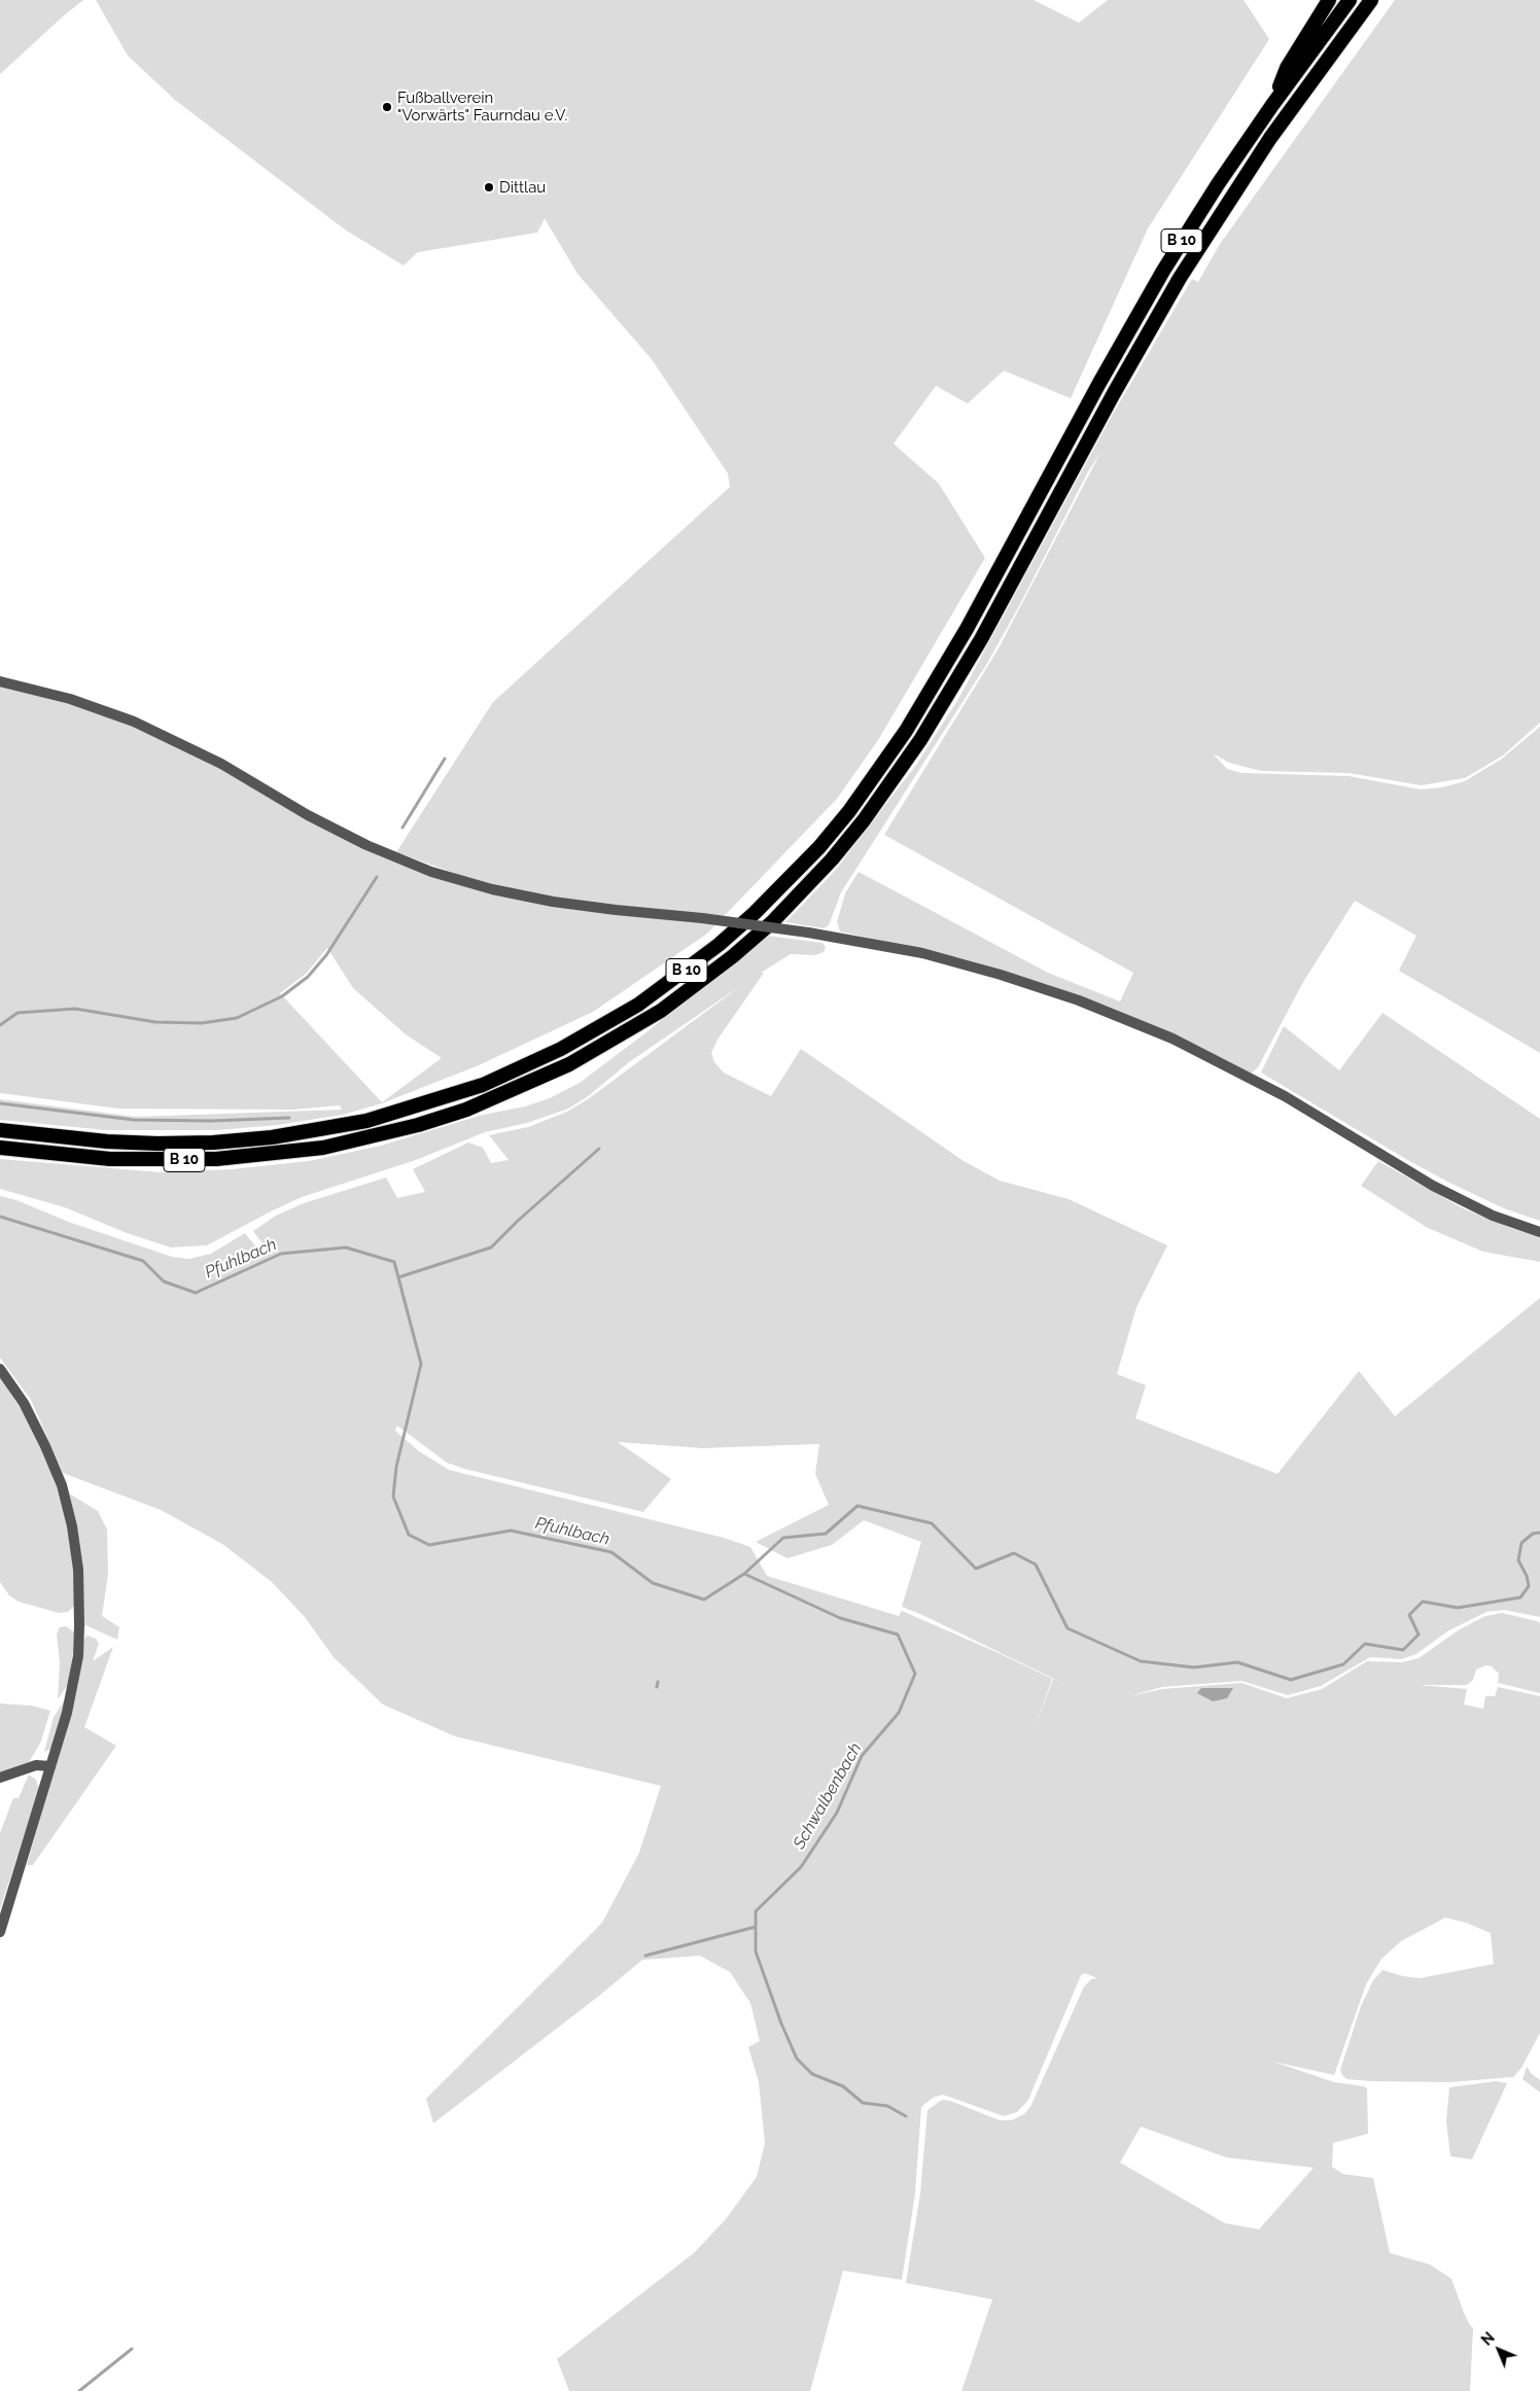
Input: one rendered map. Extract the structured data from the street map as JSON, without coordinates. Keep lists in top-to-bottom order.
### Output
{
  "streets": {
    "highway": ["B 10"]
  },
  "water": ["Pfuhlbach", "Schwalbenbach"],
  "places": ["Fußballverein \"Vorwärts\" Faurndau e.V.", "Dittlau"],
  "north": "top left"
}
